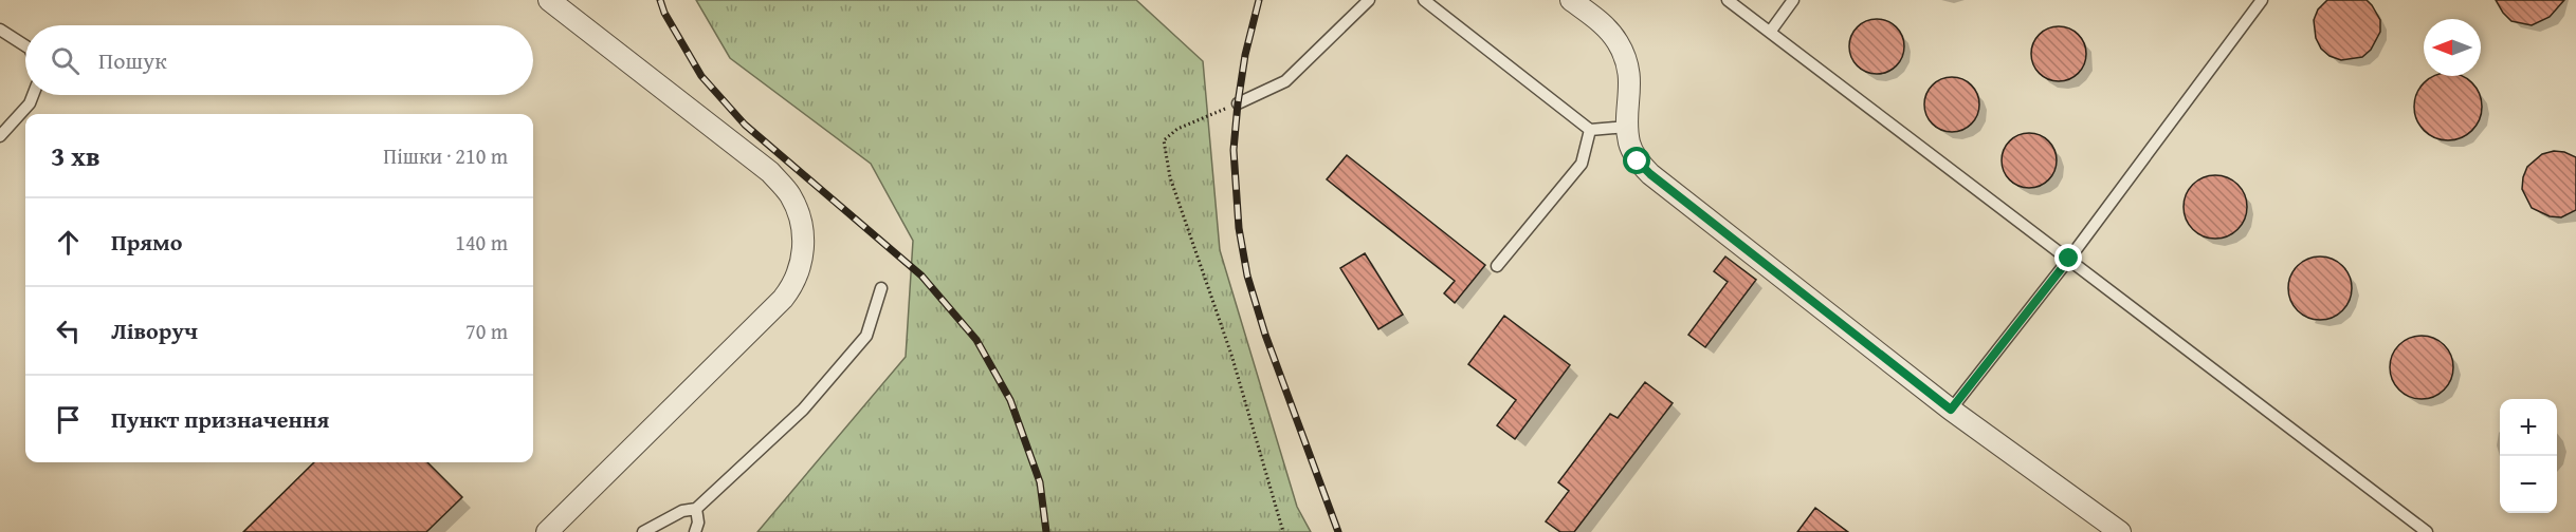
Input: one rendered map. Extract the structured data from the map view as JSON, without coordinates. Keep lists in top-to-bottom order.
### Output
{
  "north": "left",
  "page": {
    "search": "Пошук",
    "heading": ["3 хв", "Пішки · 210 m"],
    "list": [
      ["Прямо", "140 m"],
      ["Ліворуч", "70 m"],
      "Пункт призначення"
    ],
    "map_buttons": ["+", "−"]
  }
}
